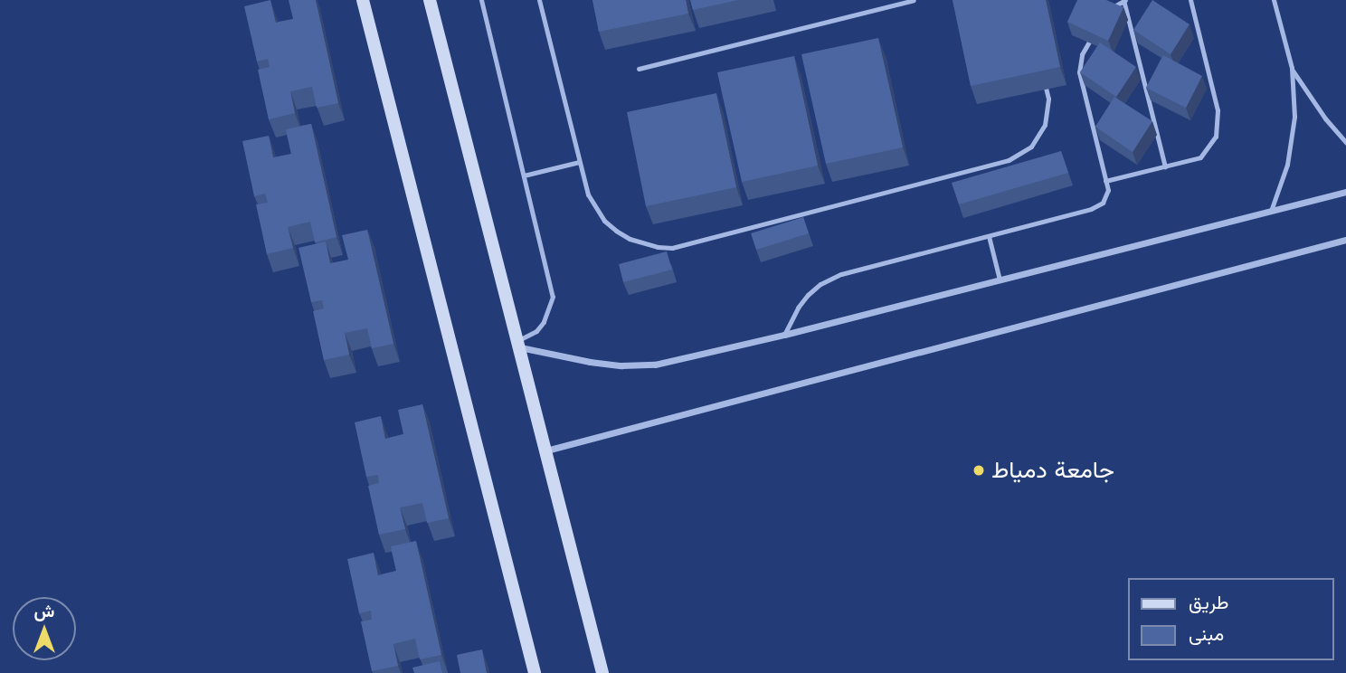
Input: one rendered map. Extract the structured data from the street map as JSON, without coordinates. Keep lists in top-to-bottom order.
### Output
{
  "places": ["جامعة دمياط"],
  "legend": ["طريق", "مبنى"],
  "north": "top"
}
